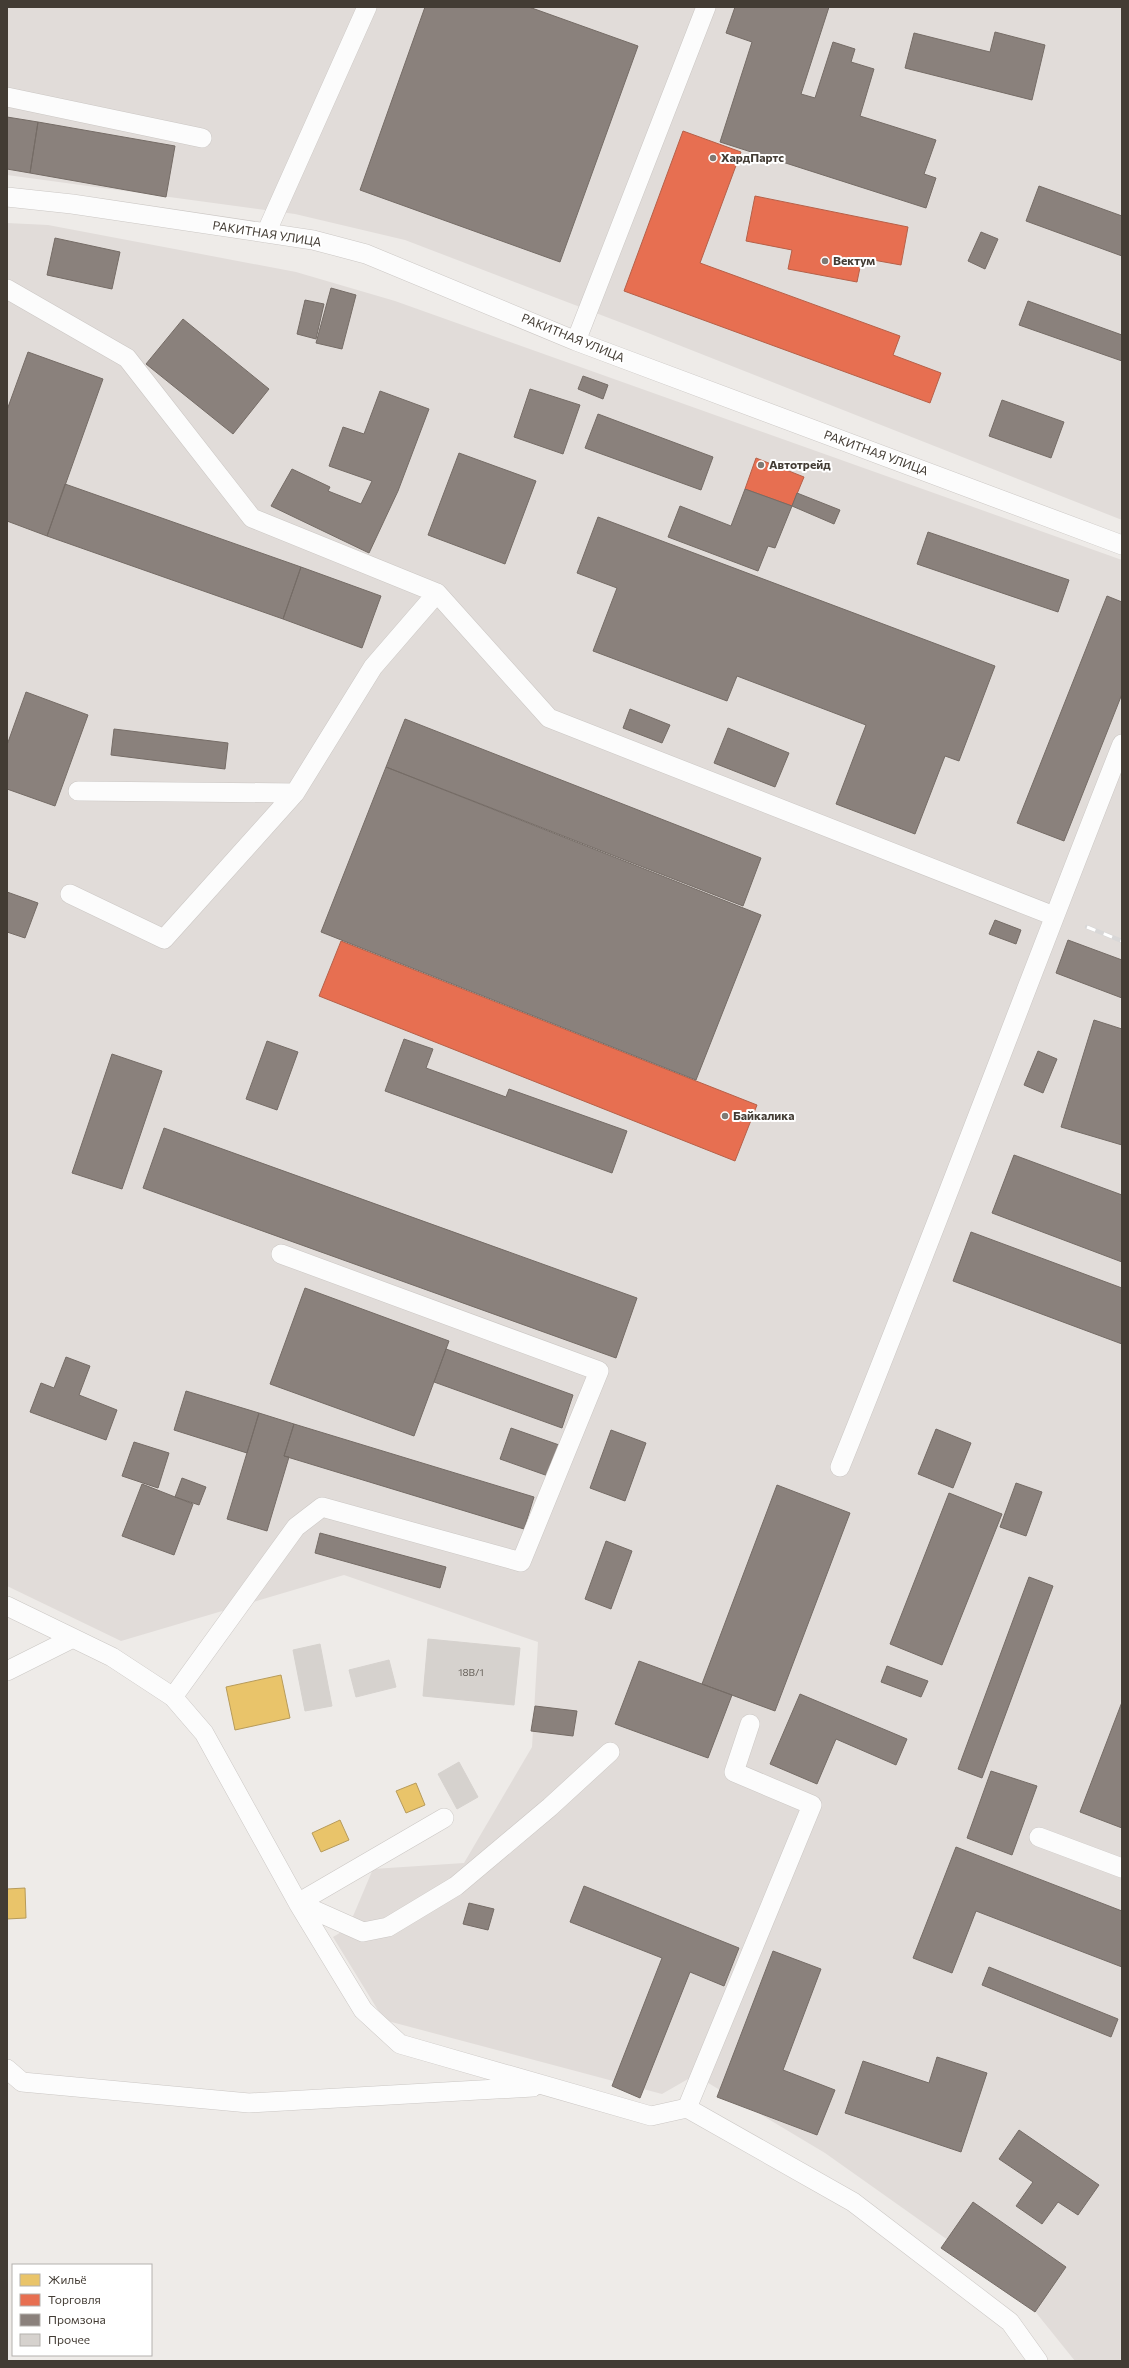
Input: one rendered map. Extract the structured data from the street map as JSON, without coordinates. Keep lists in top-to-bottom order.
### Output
{
  "streets": {
    "street": ["РАКИТНАЯ УЛИЦА"]
  },
  "places": [
    "ХардПартс",
    "Вектум",
    "Автотрейд",
    "Байкалика"
  ],
  "house_numbers": ["18В/1"],
  "legend": [
    "Жильё",
    "Торговля",
    "Промзона",
    "Прочее"
  ]
}
